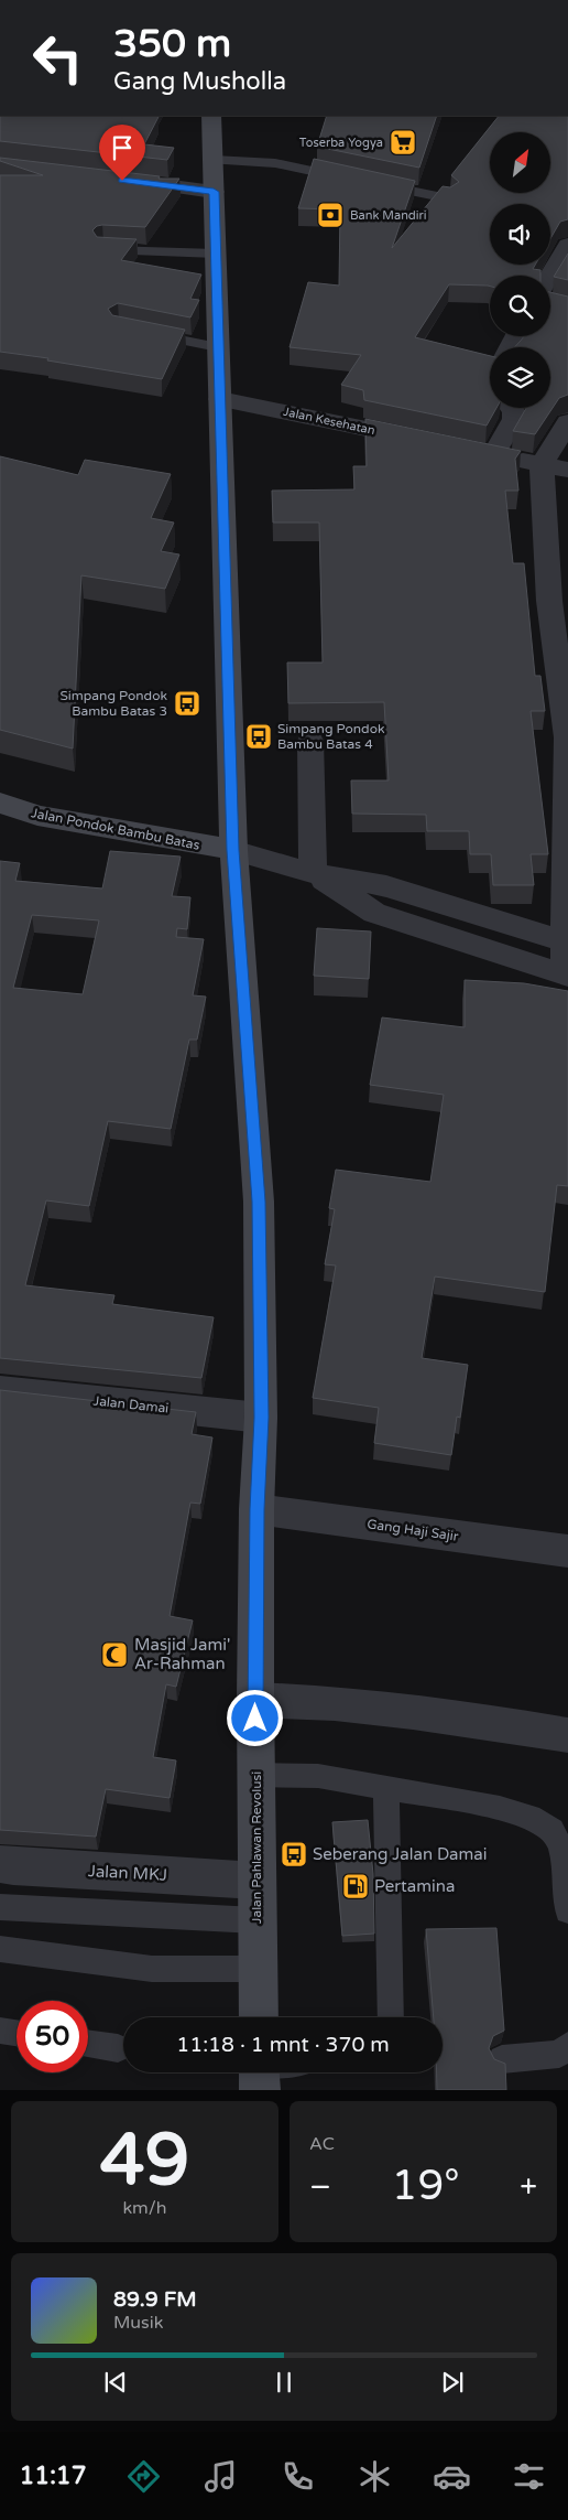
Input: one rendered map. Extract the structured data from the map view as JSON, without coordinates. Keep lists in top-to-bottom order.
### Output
{
  "streets": {
    "main road": ["Jalan Pondok Bambu Batas", "Jalan Pahlawan Revolusi"],
    "street": [
      "Jalan Kesehatan",
      "Jalan Damai",
      "Gang Haji Sajir",
      "Jalan MKJ"
    ]
  },
  "crossings": [
    ["Jalan Kesehatan", "Jalan Pahlawan Revolusi"],
    ["Jalan Pondok Bambu Batas", "Jalan Pahlawan Revolusi"],
    ["Jalan Damai", "Jalan Pahlawan Revolusi"],
    ["Gang Haji Sajir", "Jalan Pahlawan Revolusi"],
    ["Jalan Pahlawan Revolusi", "Jalan MKJ"]
  ],
  "places": {
    "supermarket": ["Toserba Yogya"],
    "bank": ["Bank Mandiri"],
    "bus stop": ["Simpang Pondok Bambu Batas 3", "Simpang Pondok Bambu Batas 4", "Seberang Jalan Damai"],
    "mosque": ["Masjid Jami' Ar-Rahman"],
    "fuel station": ["Pertamina"]
  },
  "north": "top right",
  "page": {
    "turn": ["350 m", "Gang Musholla"],
    "limit": "50",
    "trip": "11:18 · 1 mnt · 370 m",
    "tile": [
      ["49", "km/h"],
      "AC"
    ],
    "heat": ["−", "19°", "+"],
    "song": ["89.9 FM", "Musik"],
    "tabs": "11:17"
  }
}
